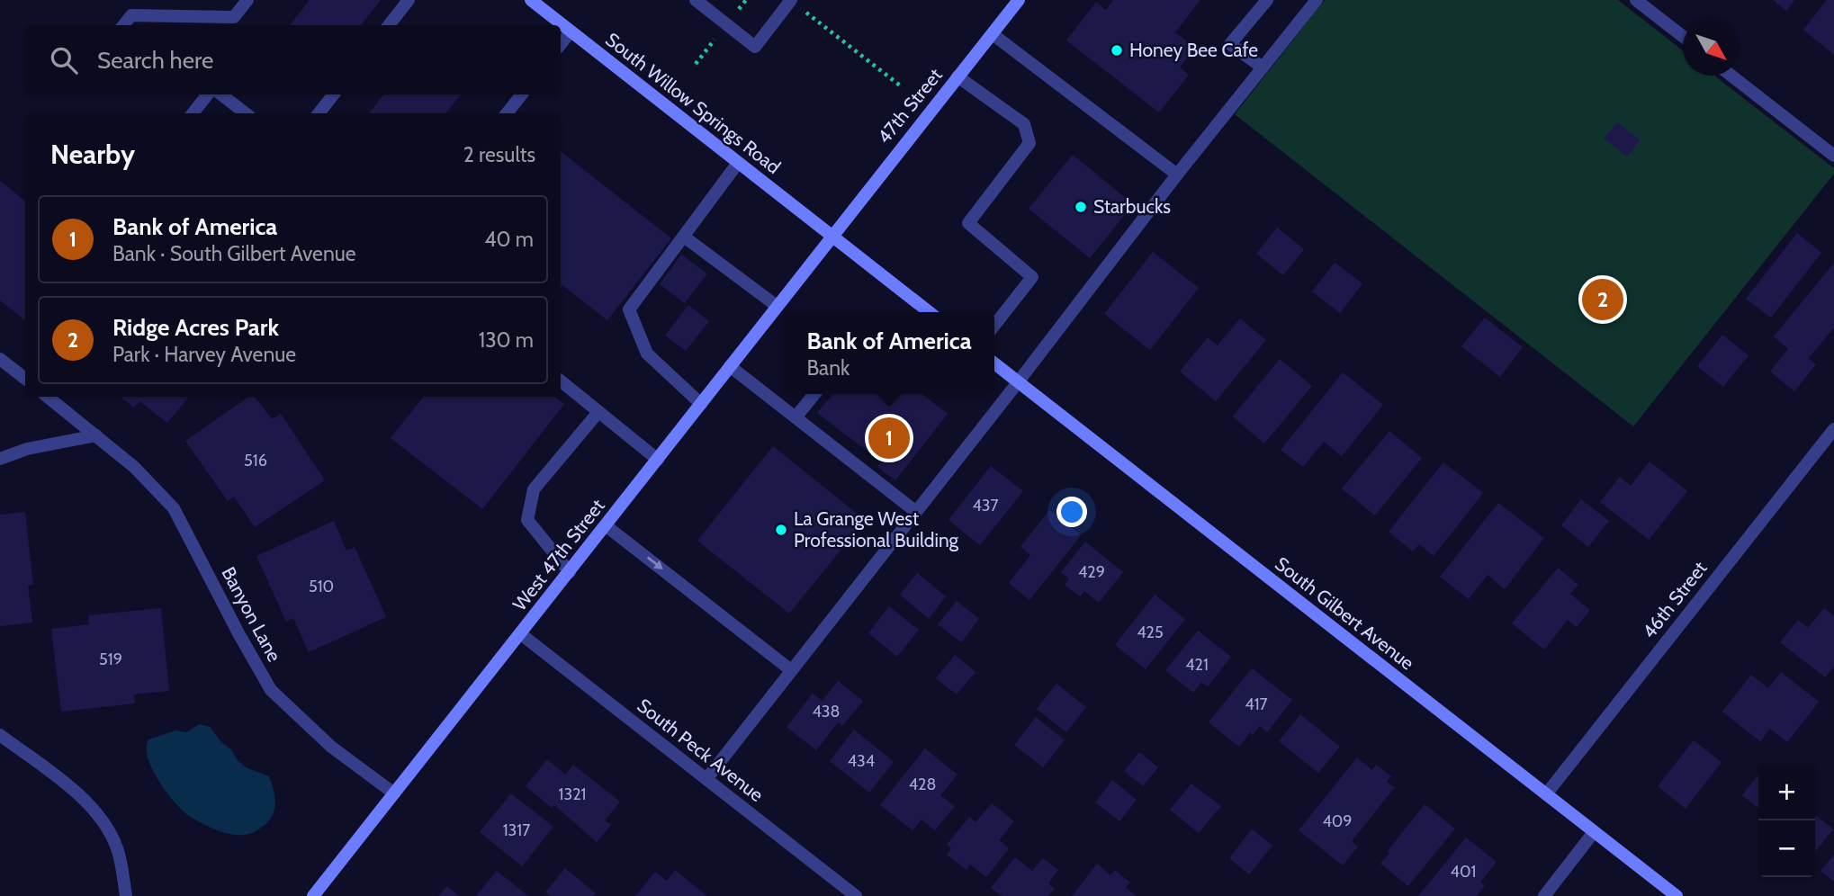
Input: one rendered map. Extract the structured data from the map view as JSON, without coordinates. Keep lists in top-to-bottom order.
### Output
{
  "streets": {
    "street": [
      "South Willow Springs Road",
      "47th Street",
      "West 47th Street",
      "46th Street",
      "South Gilbert Avenue",
      "Banyon Lane",
      "South Peck Avenue"
    ]
  },
  "crossings": [
    ["South Willow Springs Road", "47th Street"],
    ["South Willow Springs Road", "West 47th Street"],
    ["47th Street", "West 47th Street"],
    ["West 47th Street", "Banyon Lane"],
    ["West 47th Street", "South Peck Avenue"],
    ["46th Street", "South Gilbert Avenue"]
  ],
  "places": ["Honey Bee Cafe", "Starbucks", "La Grange West Professional Building"],
  "house_numbers": [
    "516",
    "437",
    "429",
    "510",
    "425",
    "519",
    "421",
    "417",
    "438",
    "434",
    "428",
    "1321",
    "409",
    "1317",
    "401"
  ],
  "north": "bottom right",
  "page": {
    "search": "Search here",
    "heading": ["Nearby", "2 results"],
    "list": [
      {
        "mark": "1",
        "name": "Bank of America",
        "note": "Bank · South Gilbert Avenue",
        "value": "40 m"
      },
      {
        "mark": "2",
        "name": "Ridge Acres Park",
        "note": "Park · Harvey Avenue",
        "value": "130 m"
      }
    ],
    "pins": ["2", "1"],
    "popup": ["Bank of America", "Bank"],
    "map_buttons": ["+", "−"]
  }
}
